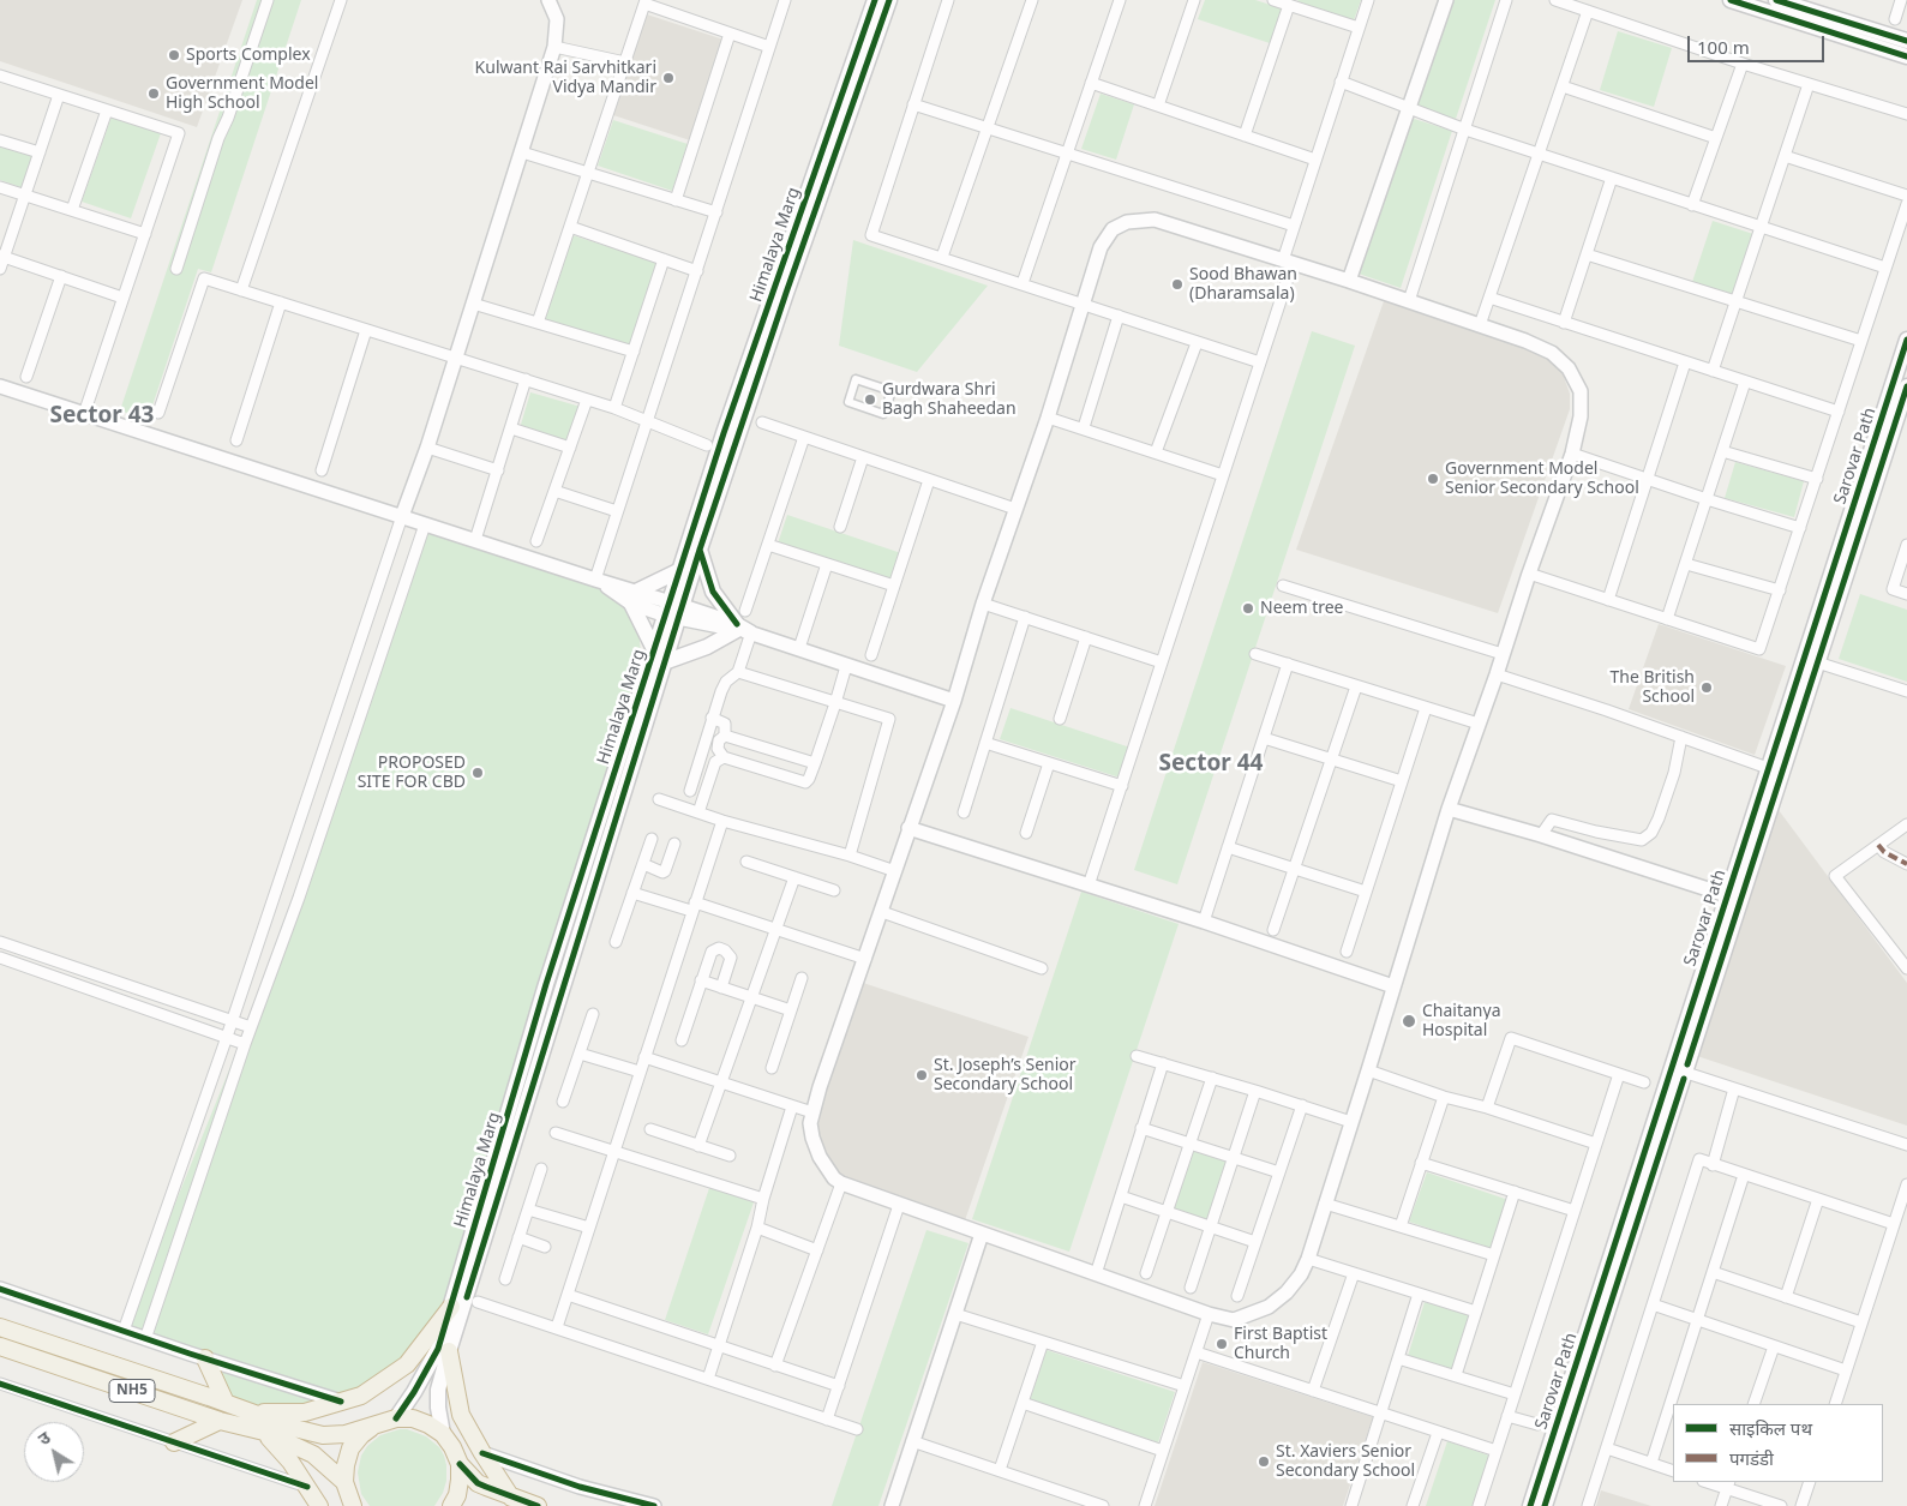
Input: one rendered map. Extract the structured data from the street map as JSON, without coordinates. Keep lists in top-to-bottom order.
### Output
{
  "streets": {
    "highway": ["NH5"],
    "main road": ["Himalaya Marg", "Sarovar Path"]
  },
  "crossings": [
    ["Himalaya Marg", "NH5"]
  ],
  "districts": ["Sector 43", "Sector 44"],
  "places": [
    "Sports Complex",
    "Kulwant Rai Sarvhitkari Vidya Mandir",
    "Government Model High School",
    "Sood Bhawan (Dharamsala)",
    "Gurdwara Shri Bagh Shaheedan",
    "Government Model Senior Secondary School",
    "Neem tree",
    "The British School",
    "PROPOSED SITE FOR CBD",
    "Chaitanya Hospital",
    "St. Joseph’s Senior Secondary School",
    "First Baptist Church",
    "St. Xaviers Senior Secondary School"
  ],
  "legend": ["साइकिल पथ", "पगडंडी"],
  "scale_bar": "100 m",
  "north": "top left"
}
